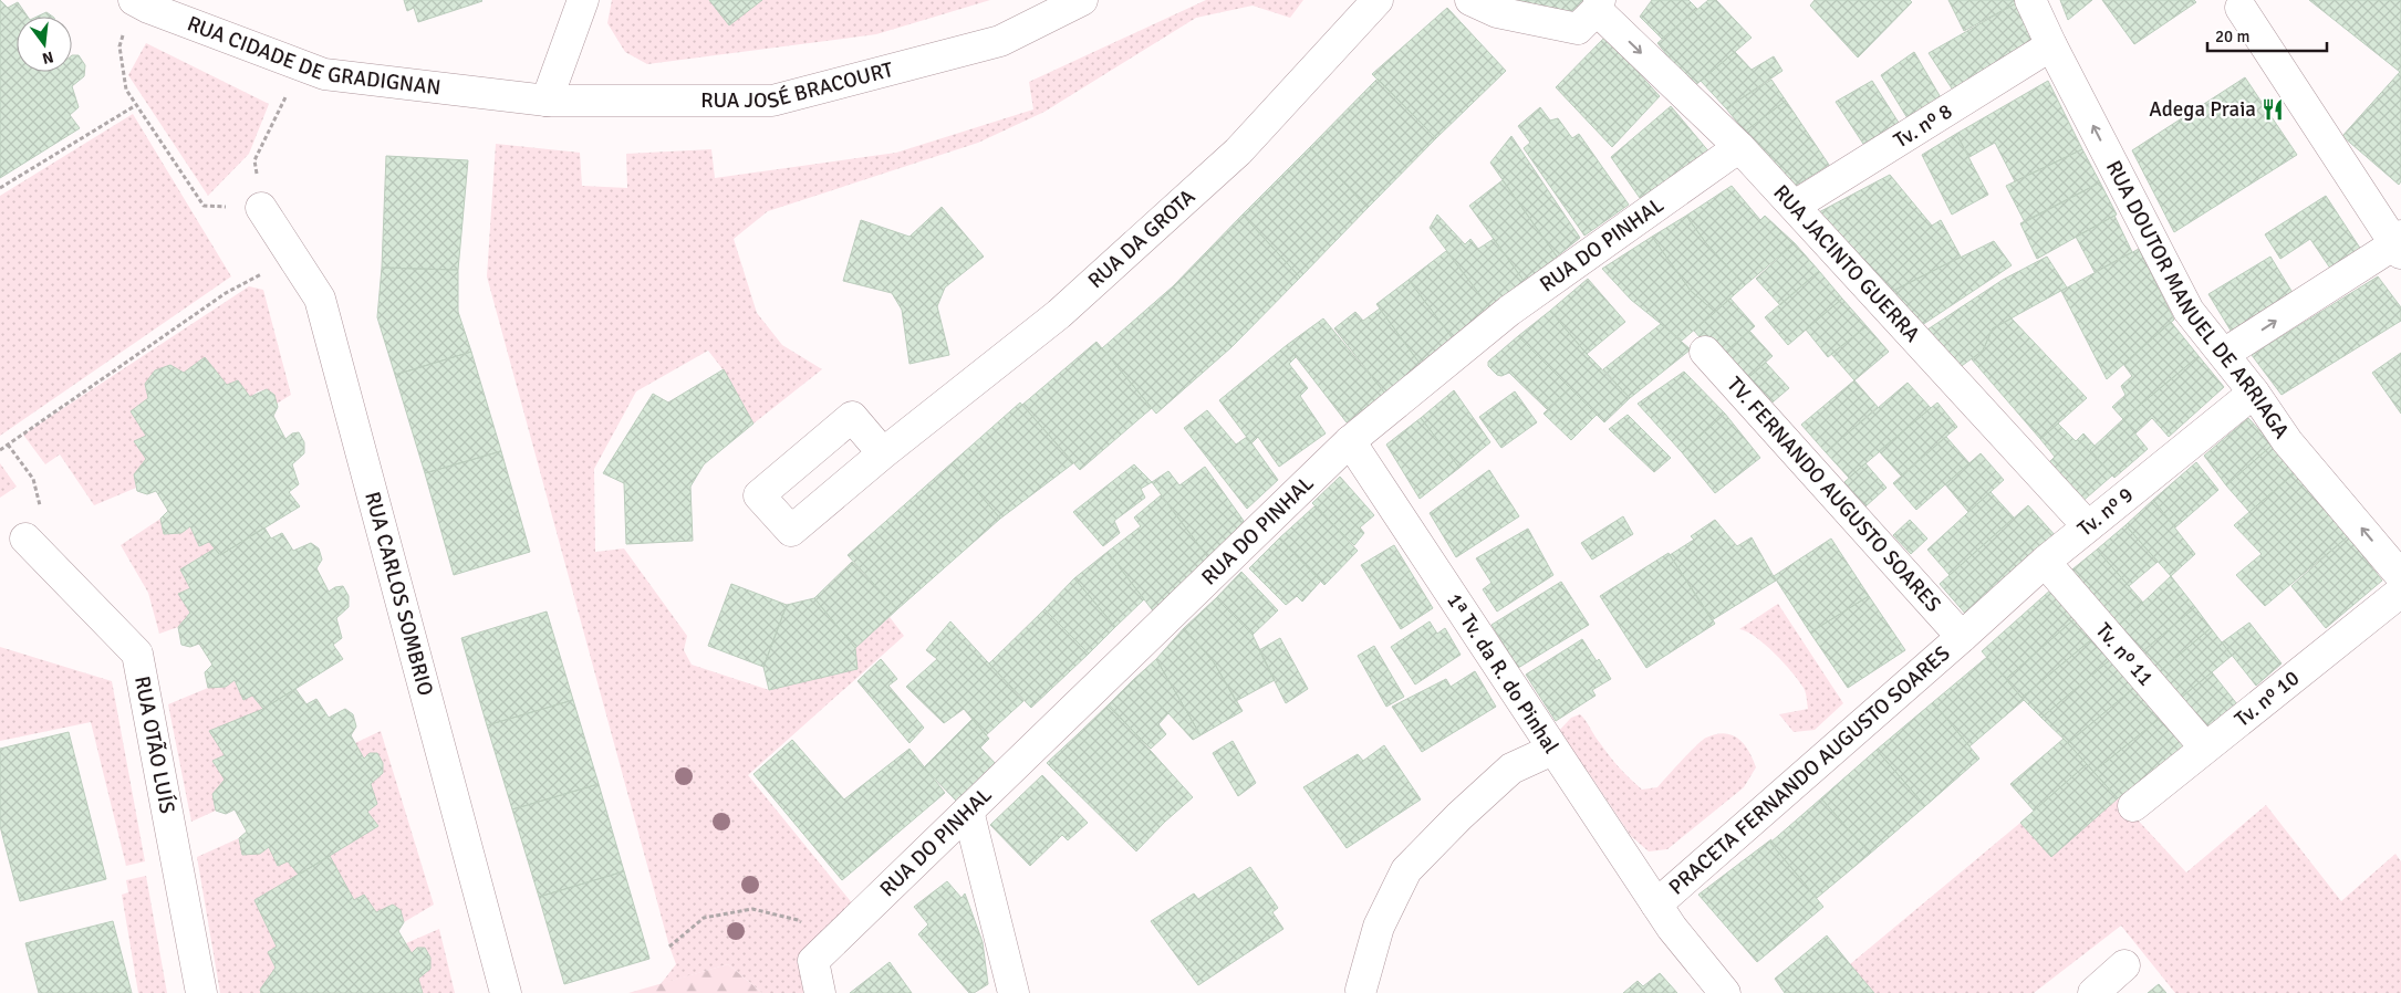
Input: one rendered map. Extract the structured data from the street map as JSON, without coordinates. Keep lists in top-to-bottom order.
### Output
{
  "streets": {
    "street": [
      "RUA CIDADE DE GRADIGNAN",
      "RUA JOSÉ BRACOURT",
      "Tv. nº 8",
      "RUA DA GROTA",
      "RUA DO PINHAL",
      "RUA JACINTO GUERRA",
      "RUA DOUTOR MANUEL DE ARRIAGA",
      "TV. FERNANDO AUGUSTO SOARES",
      "Tv. nº 9",
      "RUA CARLOS SOMBRIO",
      "Tv. nº 11",
      "1ª Tv. da R. do Pinhal",
      "Tv. nº 10",
      "RUA OTÃO LUÍS",
      "PRACETA FERNANDO AUGUSTO SOARES"
    ]
  },
  "crossings": [
    ["RUA CIDADE DE GRADIGNAN", "RUA JOSÉ BRACOURT"],
    ["Tv. nº 8", "RUA JACINTO GUERRA"],
    ["Tv. nº 8", "RUA DOUTOR MANUEL DE ARRIAGA"],
    ["RUA DO PINHAL", "RUA JACINTO GUERRA"],
    ["RUA DO PINHAL", "1ª Tv. da R. do Pinhal"],
    ["RUA JACINTO GUERRA", "Tv. nº 9"],
    ["RUA DOUTOR MANUEL DE ARRIAGA", "Tv. nº 9"],
    ["TV. FERNANDO AUGUSTO SOARES", "Tv. nº 9"],
    ["TV. FERNANDO AUGUSTO SOARES", "PRACETA FERNANDO AUGUSTO SOARES"],
    ["Tv. nº 9", "Tv. nº 11"],
    ["Tv. nº 9", "PRACETA FERNANDO AUGUSTO SOARES"],
    ["Tv. nº 11", "Tv. nº 10"],
    ["1ª Tv. da R. do Pinhal", "PRACETA FERNANDO AUGUSTO SOARES"]
  ],
  "places": {
    "restaurant": ["Adega Praia"]
  },
  "scale_bar": "20 m",
  "north": "bottom"
}
